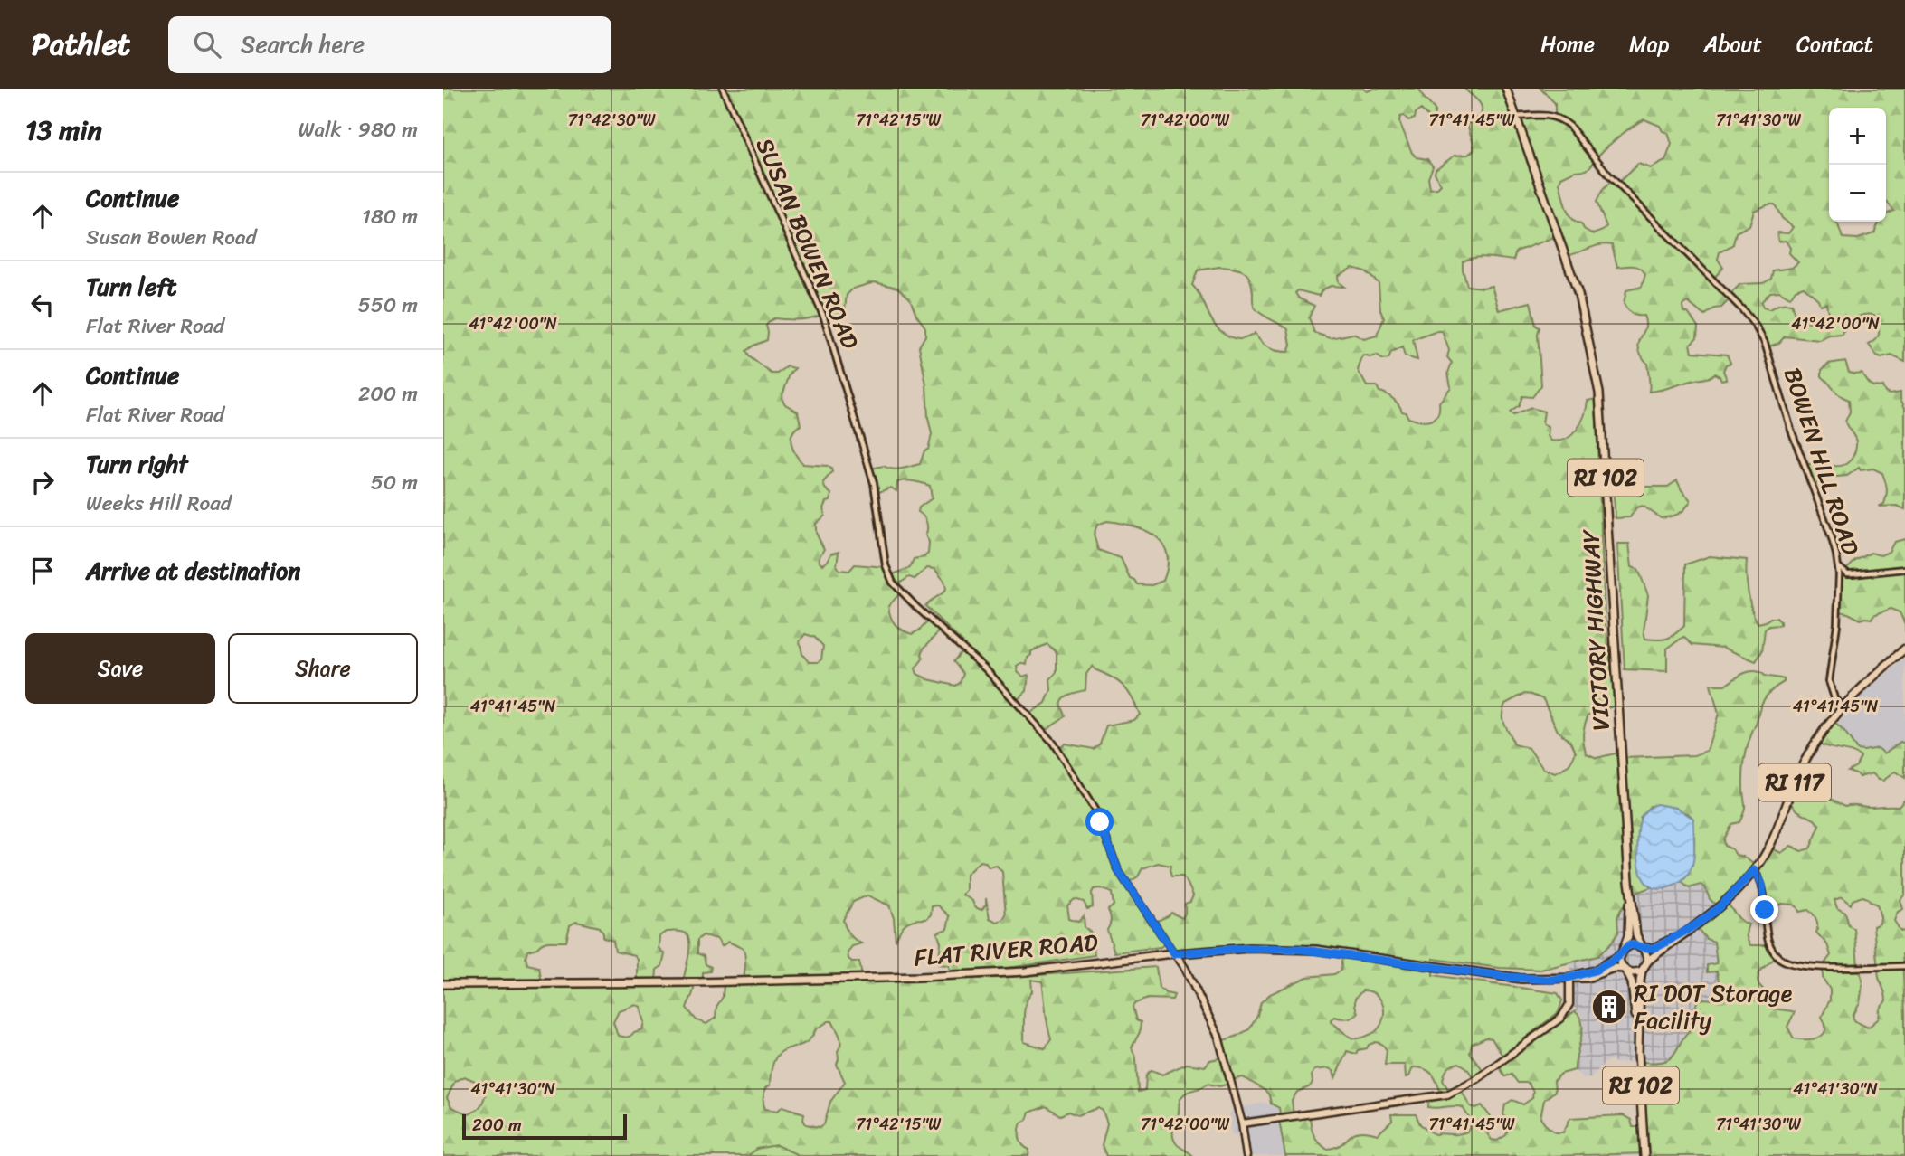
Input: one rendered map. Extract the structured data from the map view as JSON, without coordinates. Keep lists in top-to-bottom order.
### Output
{
  "streets": {
    "main road": [
      "RI 102",
      "VICTORY HIGHWAY",
      "RI 117",
      "FLAT RIVER ROAD"
    ],
    "street": ["SUSAN BOWEN ROAD", "BOWEN HILL ROAD"]
  },
  "crossings": [
    ["SUSAN BOWEN ROAD", "FLAT RIVER ROAD"],
    ["BOWEN HILL ROAD", "VICTORY HIGHWAY"],
    ["BOWEN HILL ROAD", "RI 117"],
    ["RI 102", "VICTORY HIGHWAY"],
    ["RI 102", "RI 117"],
    ["RI 102", "FLAT RIVER ROAD"],
    ["VICTORY HIGHWAY", "RI 117"],
    ["VICTORY HIGHWAY", "FLAT RIVER ROAD"],
    ["RI 117", "FLAT RIVER ROAD"]
  ],
  "places": {
    "building": ["RI DOT Storage Facility"]
  },
  "scale_bar": "200 m",
  "page": {
    "header": "Pathlet",
    "search": "Search here",
    "nav": [
      "Home",
      "Map",
      "About",
      "Contact"
    ],
    "heading": ["13 min", "Walk · 980 m"],
    "map_buttons": ["+", "−"],
    "list": [
      ["Continue", "Susan Bowen Road", "180 m"],
      ["Turn left", "Flat River Road", "550 m"],
      ["Continue", "Flat River Road", "200 m"],
      ["Turn right", "Weeks Hill Road", "50 m"],
      "Arrive at destination"
    ],
    "buttons": ["Save", "Share"],
    "scale": "200 m"
  },
  "coordinates": [
    "71°42'30\"W",
    "71°42'15\"W",
    "71°42'00\"W",
    "71°41'45\"W",
    "71°41'30\"W",
    "41°42'00\"N",
    "41°41'45\"N",
    "41°41'30\"N"
  ]
}
